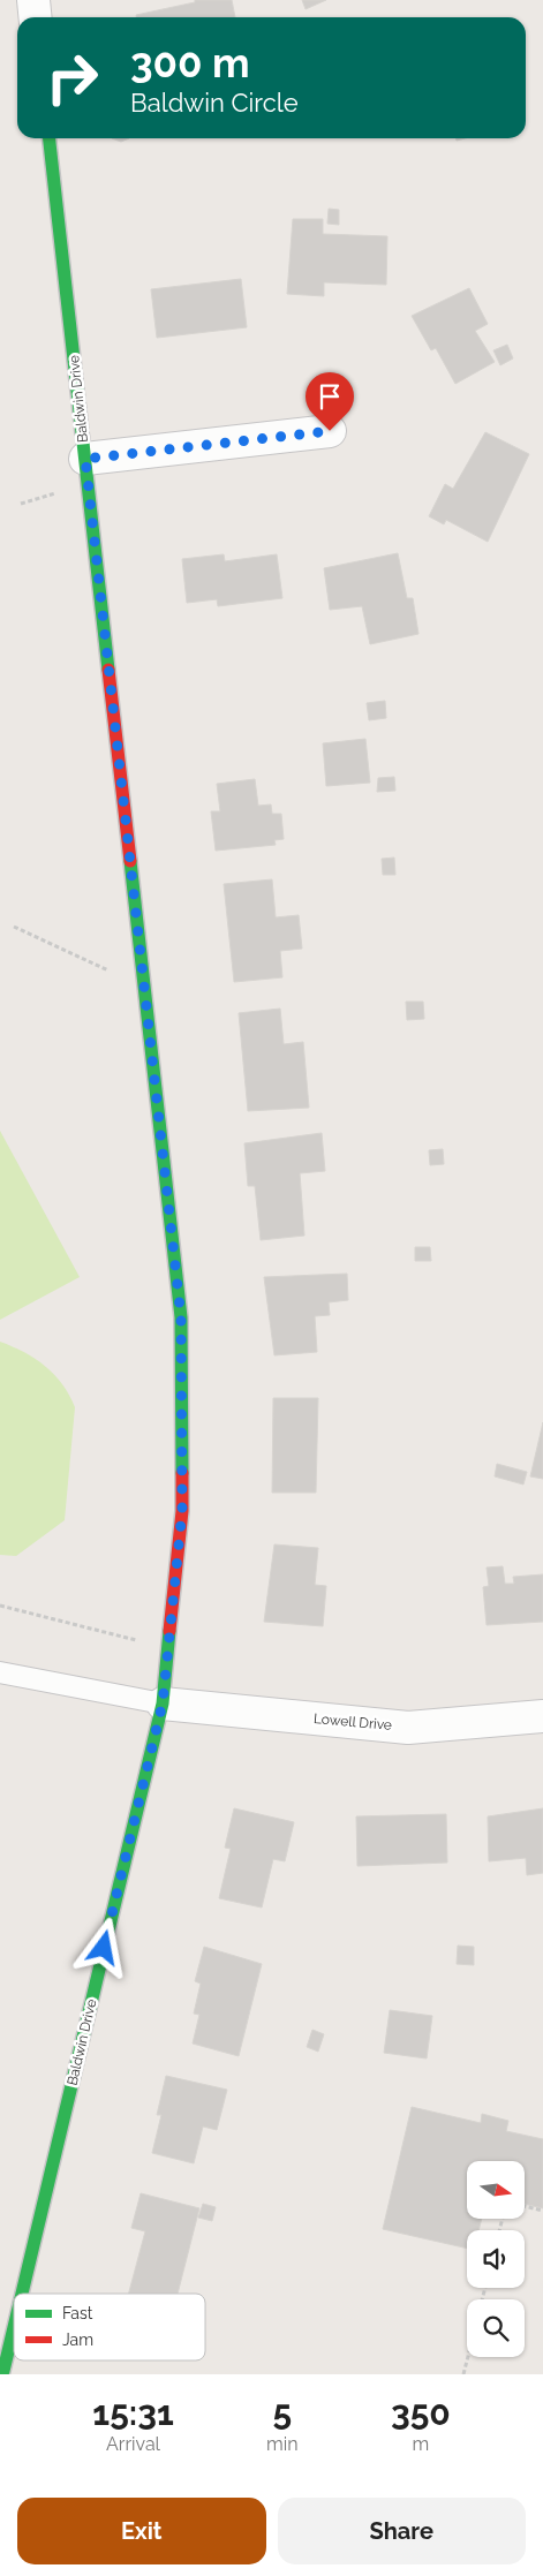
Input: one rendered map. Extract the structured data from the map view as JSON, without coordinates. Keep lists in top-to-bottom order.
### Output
{
  "streets": {
    "street": ["Baldwin Drive", "Lowell Drive"]
  },
  "crossings": [
    ["Baldwin Drive", "Lowell Drive"]
  ],
  "legend": ["Fast", "Jam"],
  "north": "right",
  "page": {
    "turn": ["300 m", "Baldwin Circle"],
    "eta": [
      "15:31",
      "Arrival",
      "5",
      "min",
      "350",
      "m"
    ],
    "buttons": ["Exit", "Share"]
  }
}
